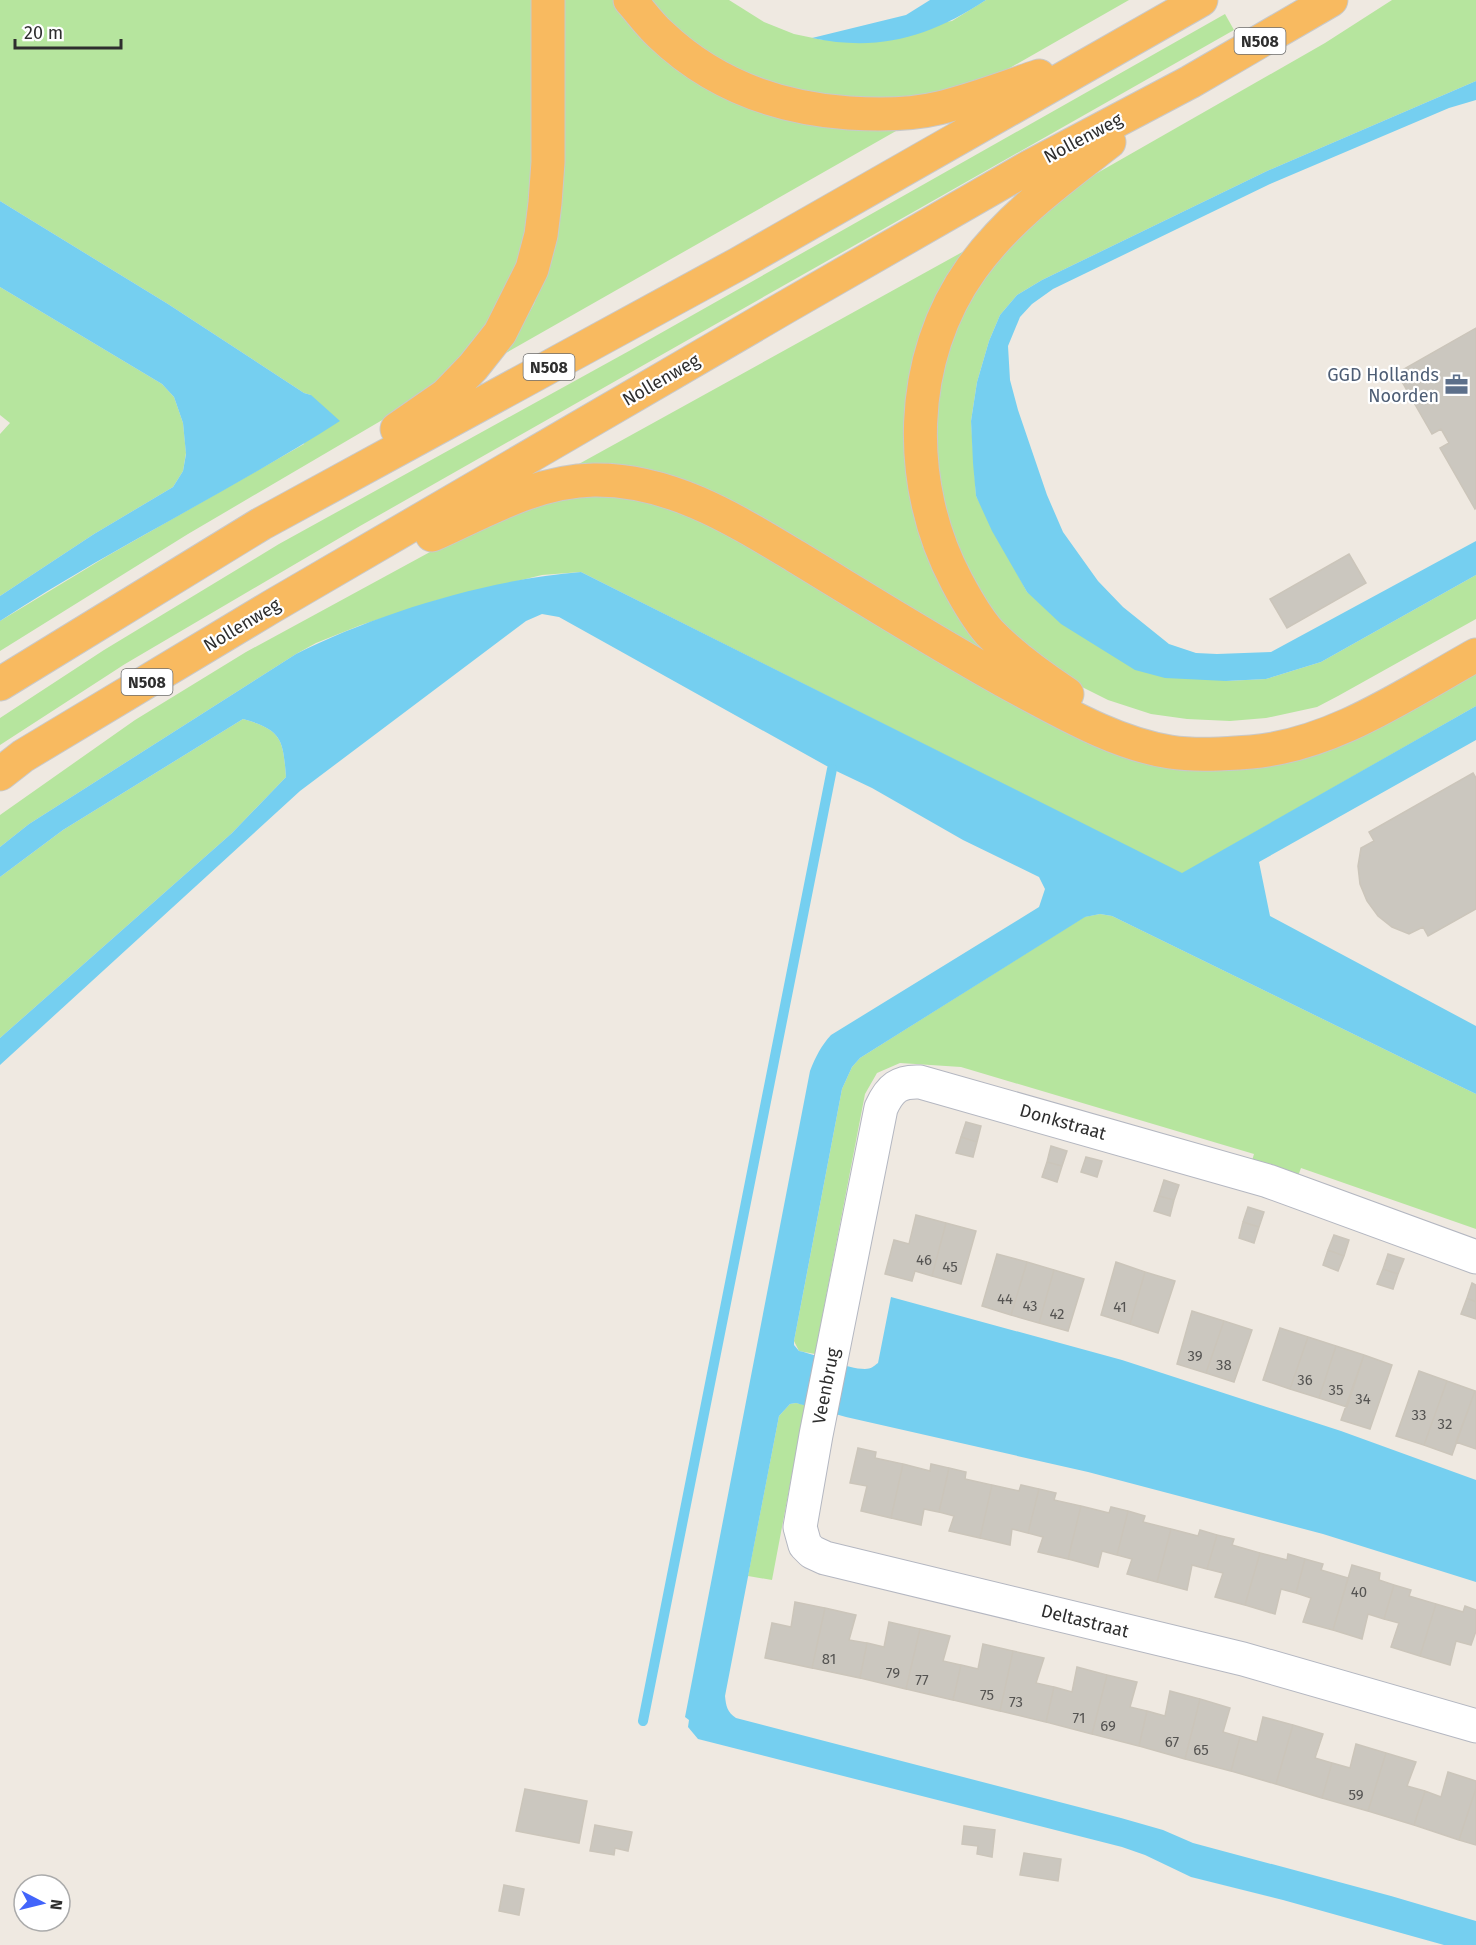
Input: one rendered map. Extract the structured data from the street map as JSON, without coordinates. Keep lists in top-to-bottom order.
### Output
{
  "streets": {
    "highway": ["N508", "Nollenweg"],
    "street": ["Donkstraat", "Veenbrug", "Deltastraat"]
  },
  "crossings": [
    ["Donkstraat", "Veenbrug"],
    ["Veenbrug", "Deltastraat"]
  ],
  "places": {
    "office": ["GGD Hollands Noorden"]
  },
  "house_numbers": [
    "46",
    "45",
    "44",
    "43",
    "41",
    "42",
    "39",
    "38",
    "36",
    "35",
    "34",
    "33",
    "32",
    "40",
    "81",
    "79",
    "77",
    "75",
    "73",
    "71",
    "69",
    "67",
    "65",
    "59"
  ],
  "scale_bar": "20 m",
  "north": "right"
}
